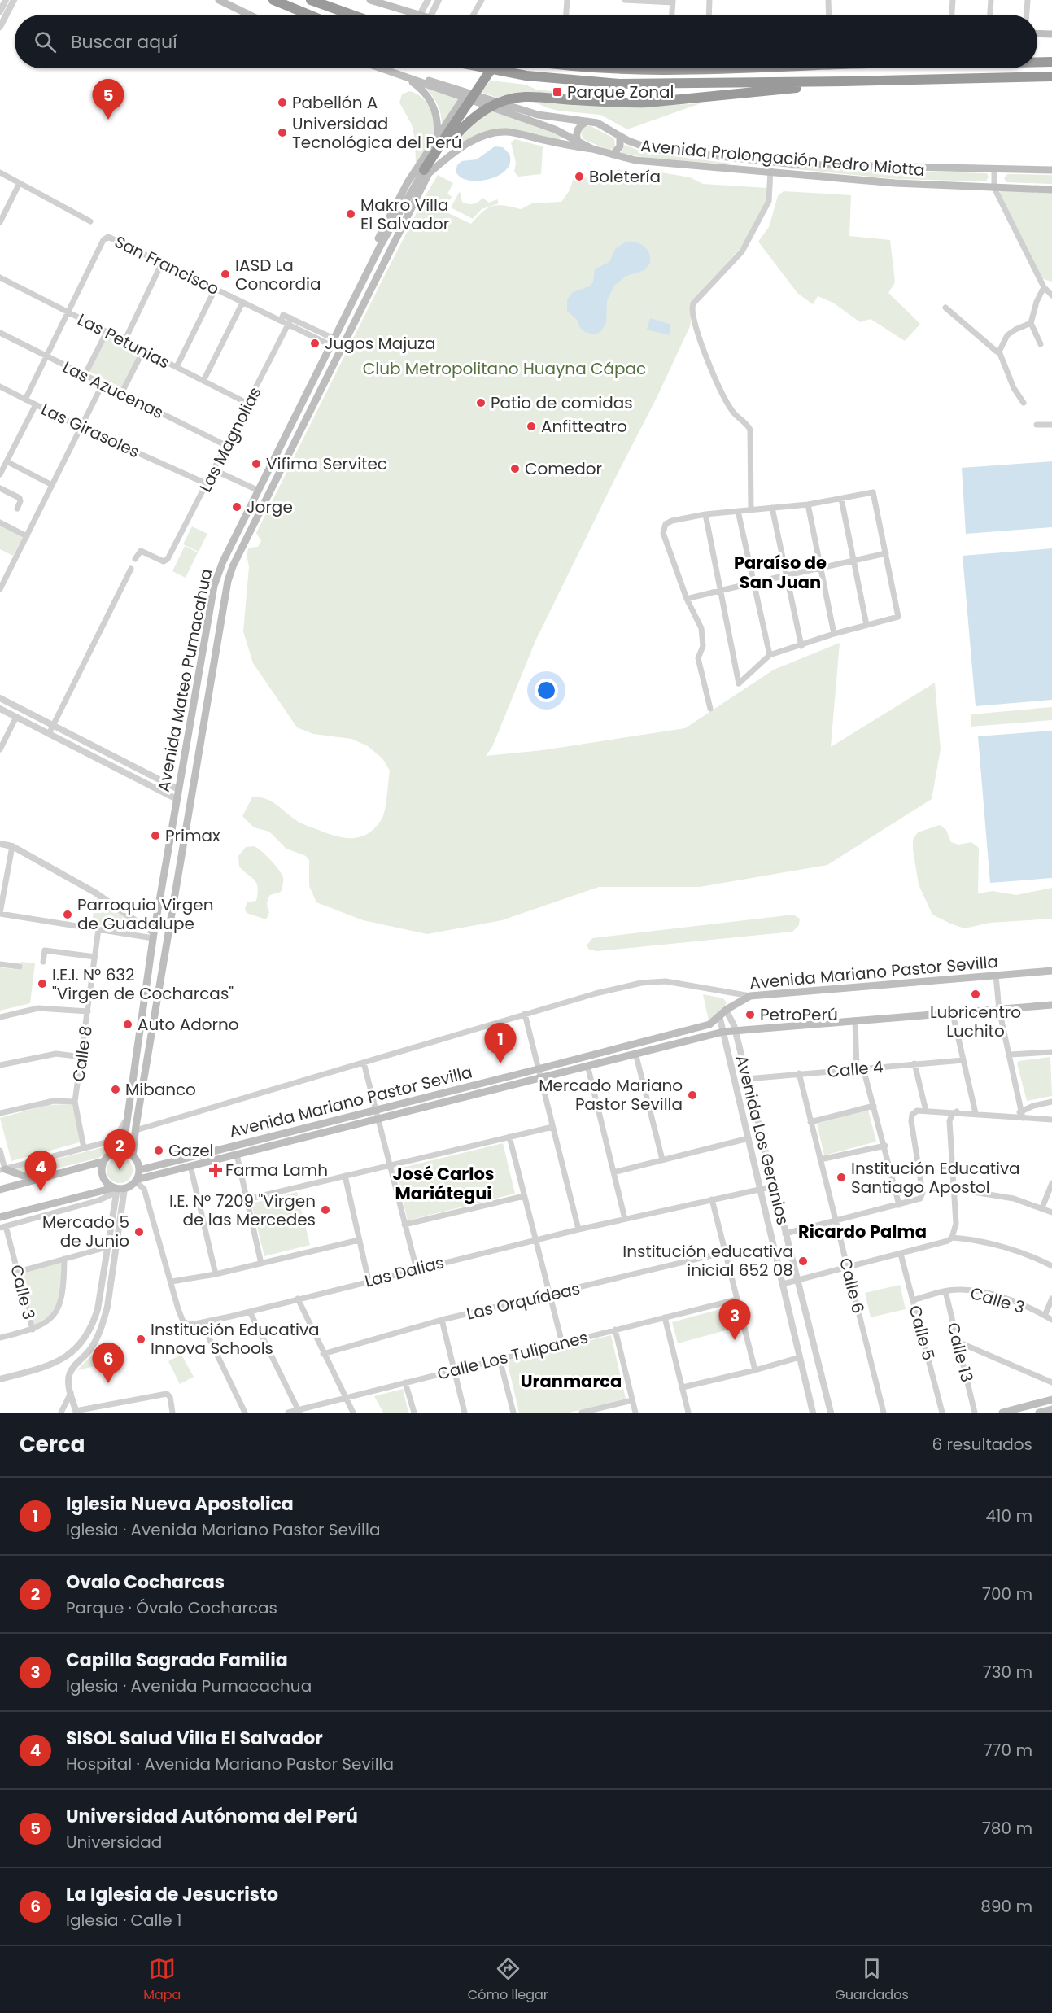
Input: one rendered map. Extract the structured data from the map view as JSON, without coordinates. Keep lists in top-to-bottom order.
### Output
{
  "streets": {
    "main road": ["Avenida Prolongación Pedro Miotta", "Avenida Mateo Pumacahua", "Avenida Mariano Pastor Sevilla"],
    "street": [
      "San Francisco",
      "Las Petunias",
      "Las Azucenas",
      "Las Girasoles",
      "Las Magnolias",
      "Calle 8",
      "Calle 4",
      "Avenida Los Geranios",
      "Las Dalias",
      "Calle 6",
      "Calle 3",
      "Las Orquídeas",
      "Calle 5",
      "Calle 13",
      "Calle Los Tulipanes"
    ]
  },
  "crossings": [
    ["San Francisco", "Las Petunias"],
    ["San Francisco", "Las Magnolias"],
    ["San Francisco", "Avenida Mateo Pumacahua"],
    ["Las Petunias", "Las Magnolias"],
    ["Las Azucenas", "Las Magnolias"],
    ["Las Girasoles", "Las Magnolias"],
    ["Avenida Mateo Pumacahua", "Avenida Mariano Pastor Sevilla"],
    ["Avenida Mariano Pastor Sevilla", "Avenida Los Geranios"],
    ["Calle 4", "Avenida Los Geranios"],
    ["Calle 4", "Calle 6"],
    ["Avenida Los Geranios", "Las Dalias"],
    ["Calle 3", "Calle 5"],
    ["Calle 3", "Calle 13"]
  ],
  "districts": [
    "Paraíso de San Juan",
    "José Carlos Mariátegui",
    "Ricardo Palma",
    "Uranmarca"
  ],
  "parks": ["Club Metropolitano Huayna Cápac"],
  "places": {
    "transit": ["Parque Zonal"],
    "other": [
      "Pabellón A",
      "Universidad Tecnológica del Perú",
      "Boletería",
      "Makro Villa El Salvador",
      "IASD La Concordia",
      "Jugos Majuza",
      "Patio de comidas",
      "Anfitteatro",
      "Vifima Servitec",
      "Comedor",
      "Jorge",
      "Primax",
      "Parroquia Virgen de Guadalupe",
      "I.E.I. N° 632 \"Virgen de Cocharcas\"",
      "Lubricentro Luchito",
      "PetroPerú",
      "Auto Adorno",
      "Mibanco",
      "Mercado Mariano Pastor Sevilla",
      "Gazel",
      "Institución Educativa Santiago Apostol",
      "I.E. N° 7209 \"Virgen de las Mercedes",
      "Mercado 5 de Junio",
      "Institución educativa inicial 652 08",
      "Institución Educativa Innova Schools"
    ],
    "health": ["Farma Lamh"]
  },
  "page": {
    "search": "Buscar aquí",
    "pins": [
      "5",
      "1",
      "2",
      "4",
      "3",
      "6"
    ],
    "heading": ["Cerca", "6 resultados"],
    "list": [
      {
        "mark": "1",
        "name": "Iglesia Nueva Apostolica",
        "note": "Iglesia · Avenida Mariano Pastor Sevilla",
        "value": "410 m"
      },
      {
        "mark": "2",
        "name": "Ovalo Cocharcas",
        "note": "Parque · Óvalo Cocharcas",
        "value": "700 m"
      },
      {
        "mark": "3",
        "name": "Capilla Sagrada Familia",
        "note": "Iglesia · Avenida Pumacachua",
        "value": "730 m"
      },
      {
        "mark": "4",
        "name": "SISOL Salud Villa El Salvador",
        "note": "Hospital · Avenida Mariano Pastor Sevilla",
        "value": "770 m"
      },
      {
        "mark": "5",
        "name": "Universidad Autónoma del Perú",
        "note": "Universidad",
        "value": "780 m"
      },
      {
        "mark": "6",
        "name": "La Iglesia de Jesucristo",
        "note": "Iglesia · Calle 1",
        "value": "890 m"
      }
    ],
    "nav": ["Mapa", "Cómo llegar", "Guardados"]
  }
}
